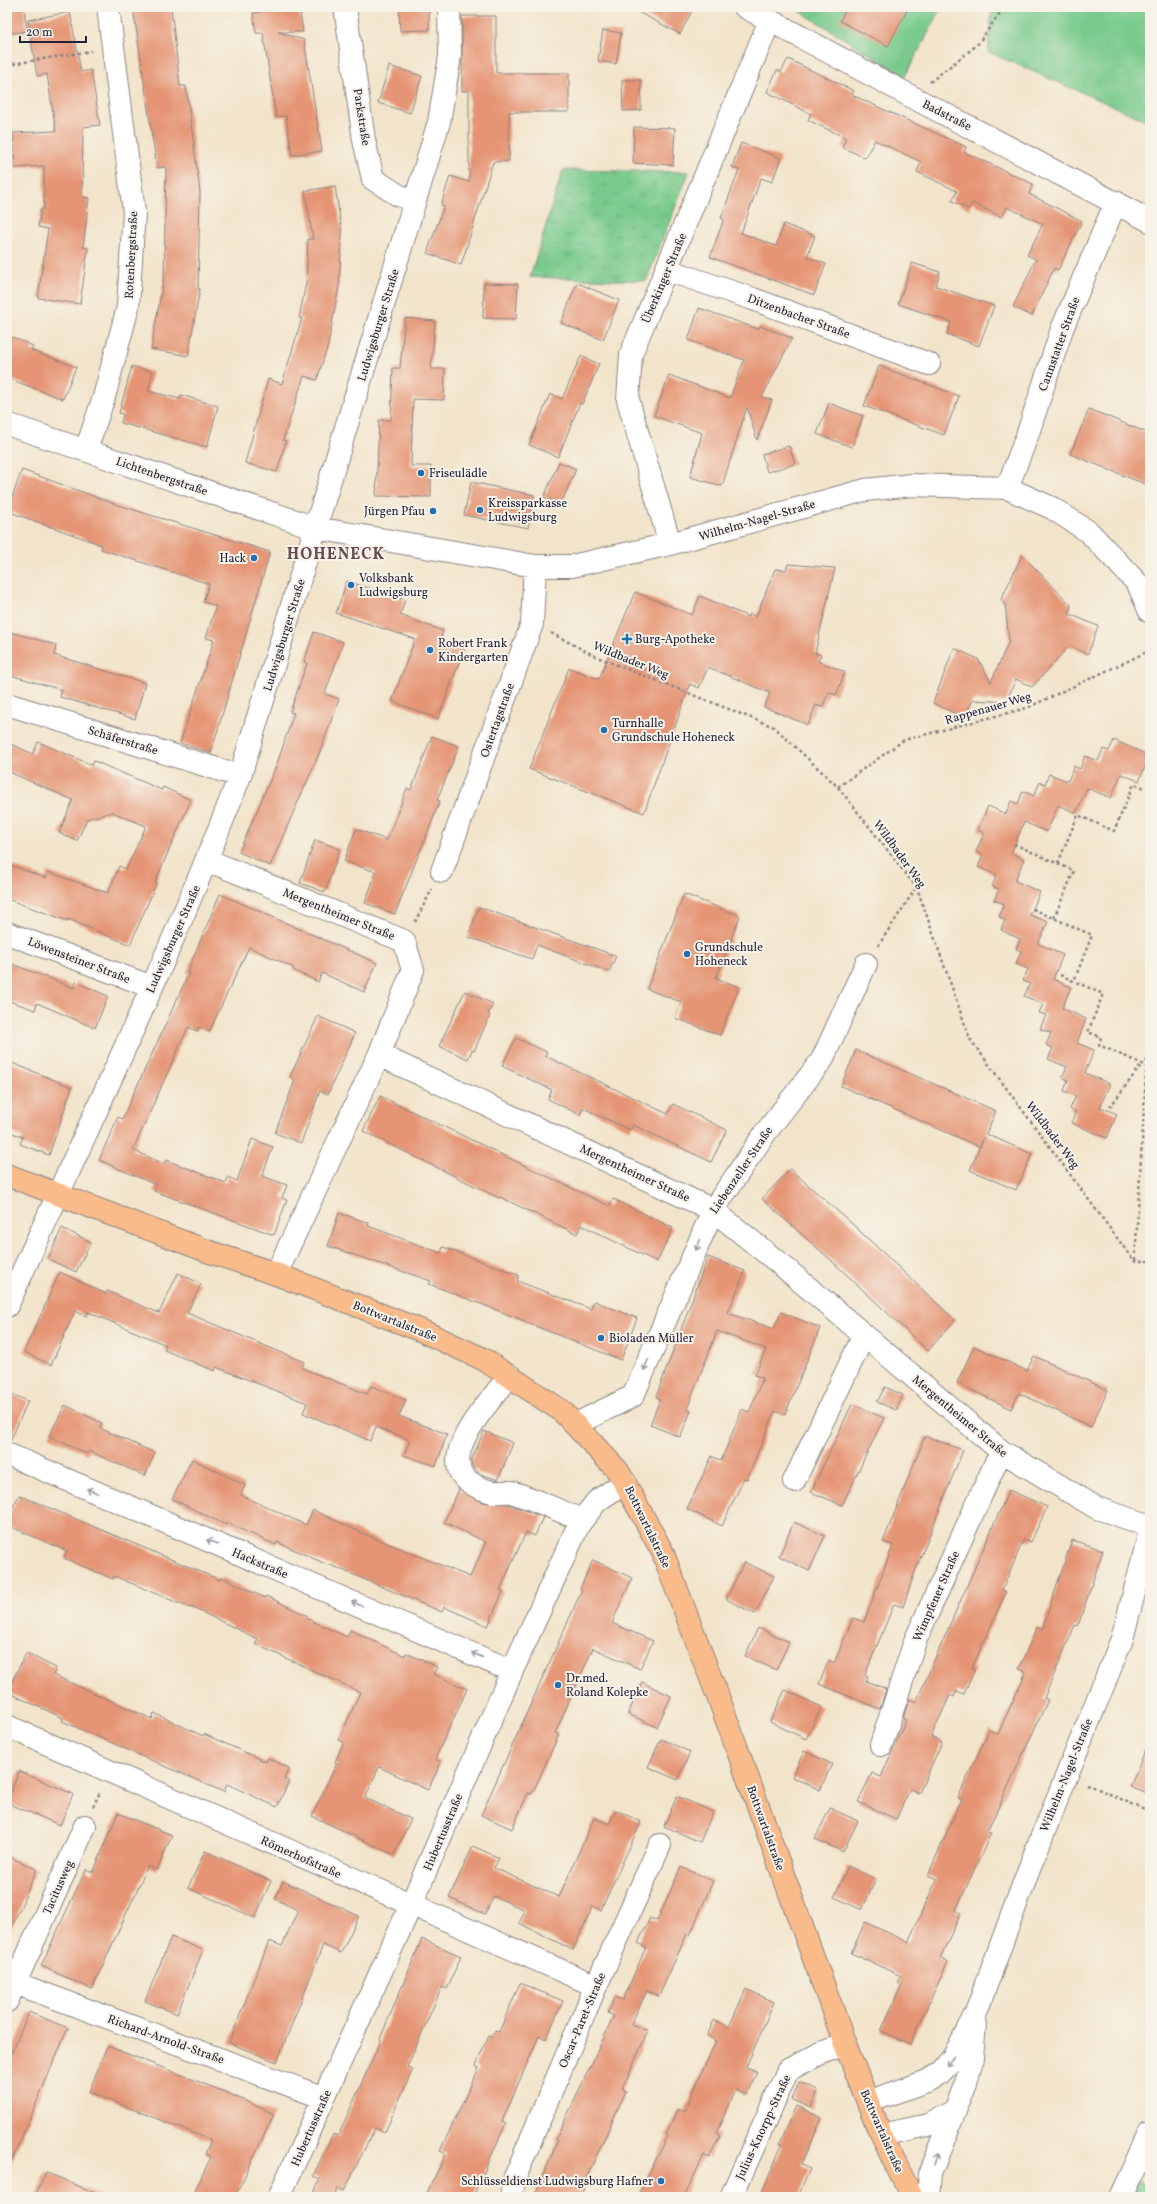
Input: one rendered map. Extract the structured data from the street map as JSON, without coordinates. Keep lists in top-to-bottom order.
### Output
{
  "streets": {
    "main road": ["Bottwartalstraße"],
    "street": [
      "Badstraße",
      "Parkstraße",
      "Rotenbergstraße",
      "Überkinger Straße",
      "Ditzenbacher Straße",
      "Ludwigsburger Straße",
      "Cannstatter Straße",
      "Lichtenbergstraße",
      "Wilhelm-Nagel-Straße",
      "Ostertagstraße",
      "Schäferstraße",
      "Mergentheimer Straße",
      "Löwensteiner Straße",
      "Liebenzeller Straße",
      "Hackstraße",
      "Wimpfener Straße",
      "Hubertusstraße",
      "Römerhofstraße",
      "Tacitusweg",
      "Oscar-Paret-Straße",
      "Richard-Arnold-Straße",
      "Julius-Knorpp-Straße"
    ],
    "path": ["Wildbader Weg", "Rappenauer Weg"]
  },
  "crossings": [
    ["Badstraße", "Überkinger Straße"],
    ["Badstraße", "Cannstatter Straße"],
    ["Parkstraße", "Ludwigsburger Straße"],
    ["Rotenbergstraße", "Lichtenbergstraße"],
    ["Überkinger Straße", "Ditzenbacher Straße"],
    ["Überkinger Straße", "Wilhelm-Nagel-Straße"],
    ["Ludwigsburger Straße", "Lichtenbergstraße"],
    ["Ludwigsburger Straße", "Wilhelm-Nagel-Straße"],
    ["Ludwigsburger Straße", "Schäferstraße"],
    ["Ludwigsburger Straße", "Mergentheimer Straße"],
    ["Ludwigsburger Straße", "Löwensteiner Straße"],
    ["Ludwigsburger Straße", "Bottwartalstraße"],
    ["Cannstatter Straße", "Wilhelm-Nagel-Straße"],
    ["Lichtenbergstraße", "Wilhelm-Nagel-Straße"],
    ["Wilhelm-Nagel-Straße", "Ostertagstraße"],
    ["Wilhelm-Nagel-Straße", "Bottwartalstraße"],
    ["Wildbader Weg", "Rappenauer Weg"],
    ["Wildbader Weg", "Ostertagstraße"],
    ["Mergentheimer Straße", "Liebenzeller Straße"],
    ["Mergentheimer Straße", "Bottwartalstraße"],
    ["Mergentheimer Straße", "Wimpfener Straße"],
    ["Liebenzeller Straße", "Bottwartalstraße"],
    ["Bottwartalstraße", "Hubertusstraße"],
    ["Bottwartalstraße", "Julius-Knorpp-Straße"],
    ["Hackstraße", "Hubertusstraße"],
    ["Hubertusstraße", "Römerhofstraße"],
    ["Hubertusstraße", "Richard-Arnold-Straße"],
    ["Römerhofstraße", "Oscar-Paret-Straße"],
    ["Tacitusweg", "Richard-Arnold-Straße"]
  ],
  "one_way": ["Hackstraße"],
  "districts": ["HOHENECK"],
  "places": {
    "other": [
      "Friseulädle",
      "Kreissparkasse Ludwigsburg",
      "Jürgen Pfau",
      "Hack",
      "Volksbank Ludwigsburg",
      "Robert Frank Kindergarten",
      "Turnhalle Grundschule Hoheneck",
      "Grundschule Hoheneck",
      "Bioladen Müller",
      "Dr.med. Roland Kolepke",
      "Schlüsseldienst Ludwigsburg Hafner"
    ],
    "health": ["Burg-Apotheke"]
  },
  "scale_bar": "20 m"
}
